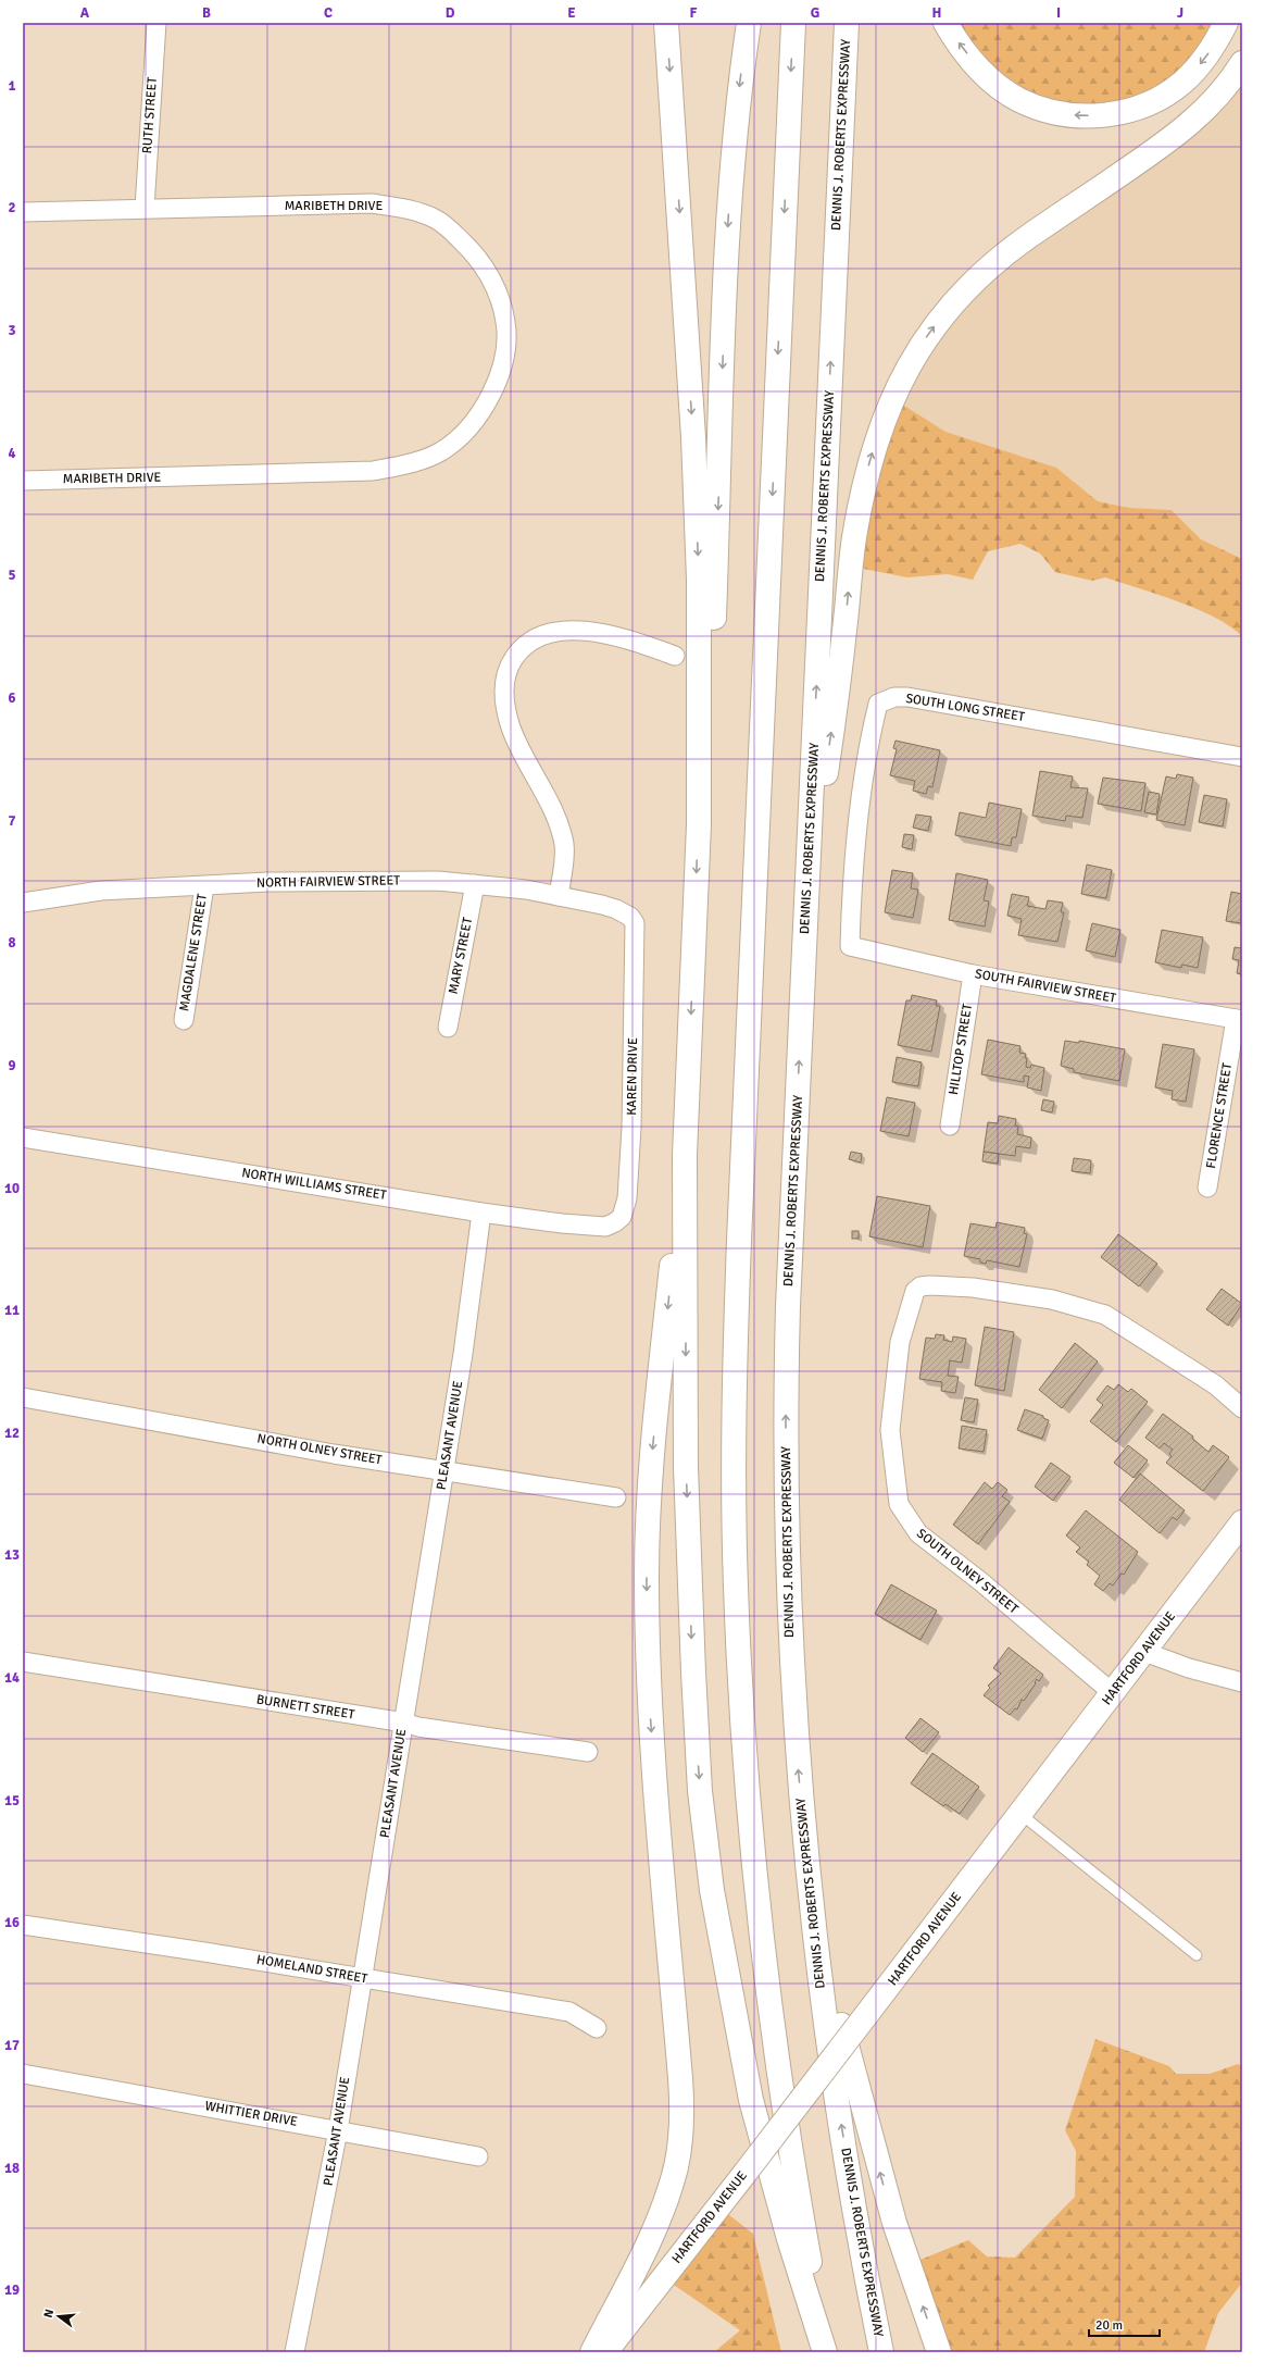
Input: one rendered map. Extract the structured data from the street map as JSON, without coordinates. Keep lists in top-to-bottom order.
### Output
{
  "streets": {
    "main road": ["DENNIS J. ROBERTS EXPRESSWAY", "HARTFORD AVENUE"],
    "street": [
      "RUTH STREET",
      "MARIBETH DRIVE",
      "SOUTH LONG STREET",
      "NORTH FAIRVIEW STREET",
      "MAGDALENE STREET",
      "MARY STREET",
      "SOUTH FAIRVIEW STREET",
      "HILLTOP STREET",
      "KAREN DRIVE",
      "FLORENCE STREET",
      "NORTH WILLIAMS STREET",
      "PLEASANT AVENUE",
      "NORTH OLNEY STREET",
      "SOUTH OLNEY STREET",
      "BURNETT STREET",
      "HOMELAND STREET",
      "WHITTIER DRIVE"
    ]
  },
  "crossings": [
    ["RUTH STREET", "MARIBETH DRIVE"],
    ["SOUTH LONG STREET", "SOUTH FAIRVIEW STREET"],
    ["NORTH FAIRVIEW STREET", "MAGDALENE STREET"],
    ["NORTH FAIRVIEW STREET", "MARY STREET"],
    ["NORTH FAIRVIEW STREET", "KAREN DRIVE"],
    ["SOUTH FAIRVIEW STREET", "HILLTOP STREET"],
    ["SOUTH FAIRVIEW STREET", "FLORENCE STREET"],
    ["KAREN DRIVE", "NORTH WILLIAMS STREET"],
    ["NORTH WILLIAMS STREET", "PLEASANT AVENUE"],
    ["PLEASANT AVENUE", "NORTH OLNEY STREET"],
    ["PLEASANT AVENUE", "BURNETT STREET"],
    ["PLEASANT AVENUE", "HOMELAND STREET"],
    ["PLEASANT AVENUE", "WHITTIER DRIVE"],
    ["SOUTH OLNEY STREET", "HARTFORD AVENUE"]
  ],
  "scale_bar": "20 m",
  "north": "left",
  "grid": {
    "columns": [
      "A",
      "B",
      "C",
      "D",
      "E",
      "F",
      "G",
      "H",
      "I",
      "J"
    ],
    "rows": [
      "1",
      "2",
      "3",
      "4",
      "5",
      "6",
      "7",
      "8",
      "9",
      "10",
      "11",
      "12",
      "13",
      "14",
      "15",
      "16",
      "17",
      "18",
      "19"
    ]
  }
}
